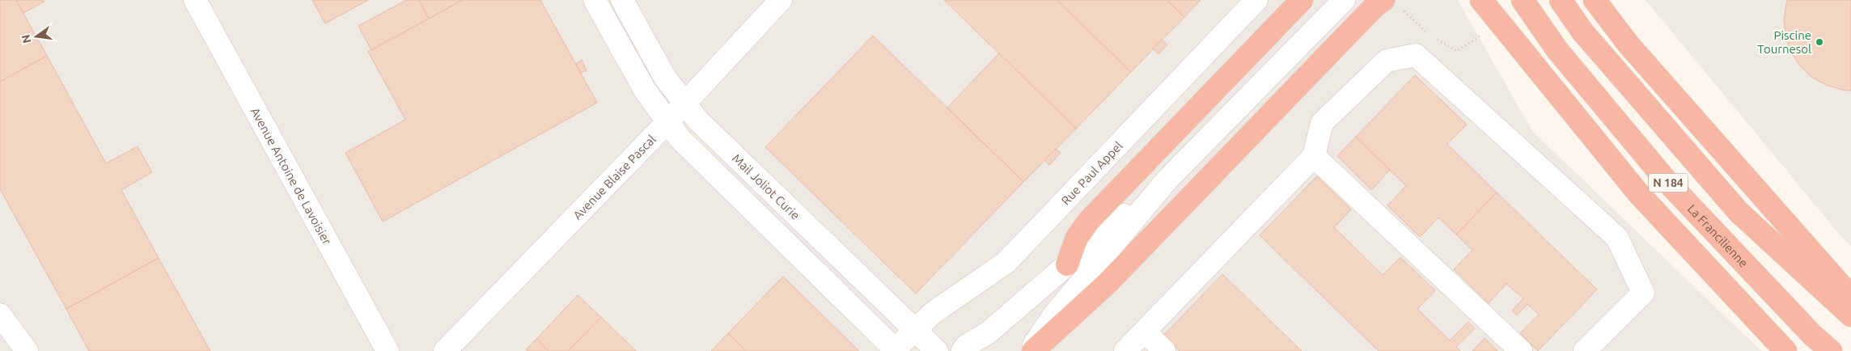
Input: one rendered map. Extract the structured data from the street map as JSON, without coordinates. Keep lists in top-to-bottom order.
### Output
{
  "streets": {
    "highway": ["N 184", "La Francilienne"],
    "street": [
      "Rue Paul Appel",
      "Avenue Antoine de Lavoisier",
      "Avenue Blaise Pascal",
      "Mail Joliot Curie"
    ]
  },
  "crossings": [
    ["Rue Paul Appel", "Mail Joliot Curie"],
    ["Avenue Blaise Pascal", "Mail Joliot Curie"]
  ],
  "places": ["Piscine Tournesol"],
  "north": "left"
}
